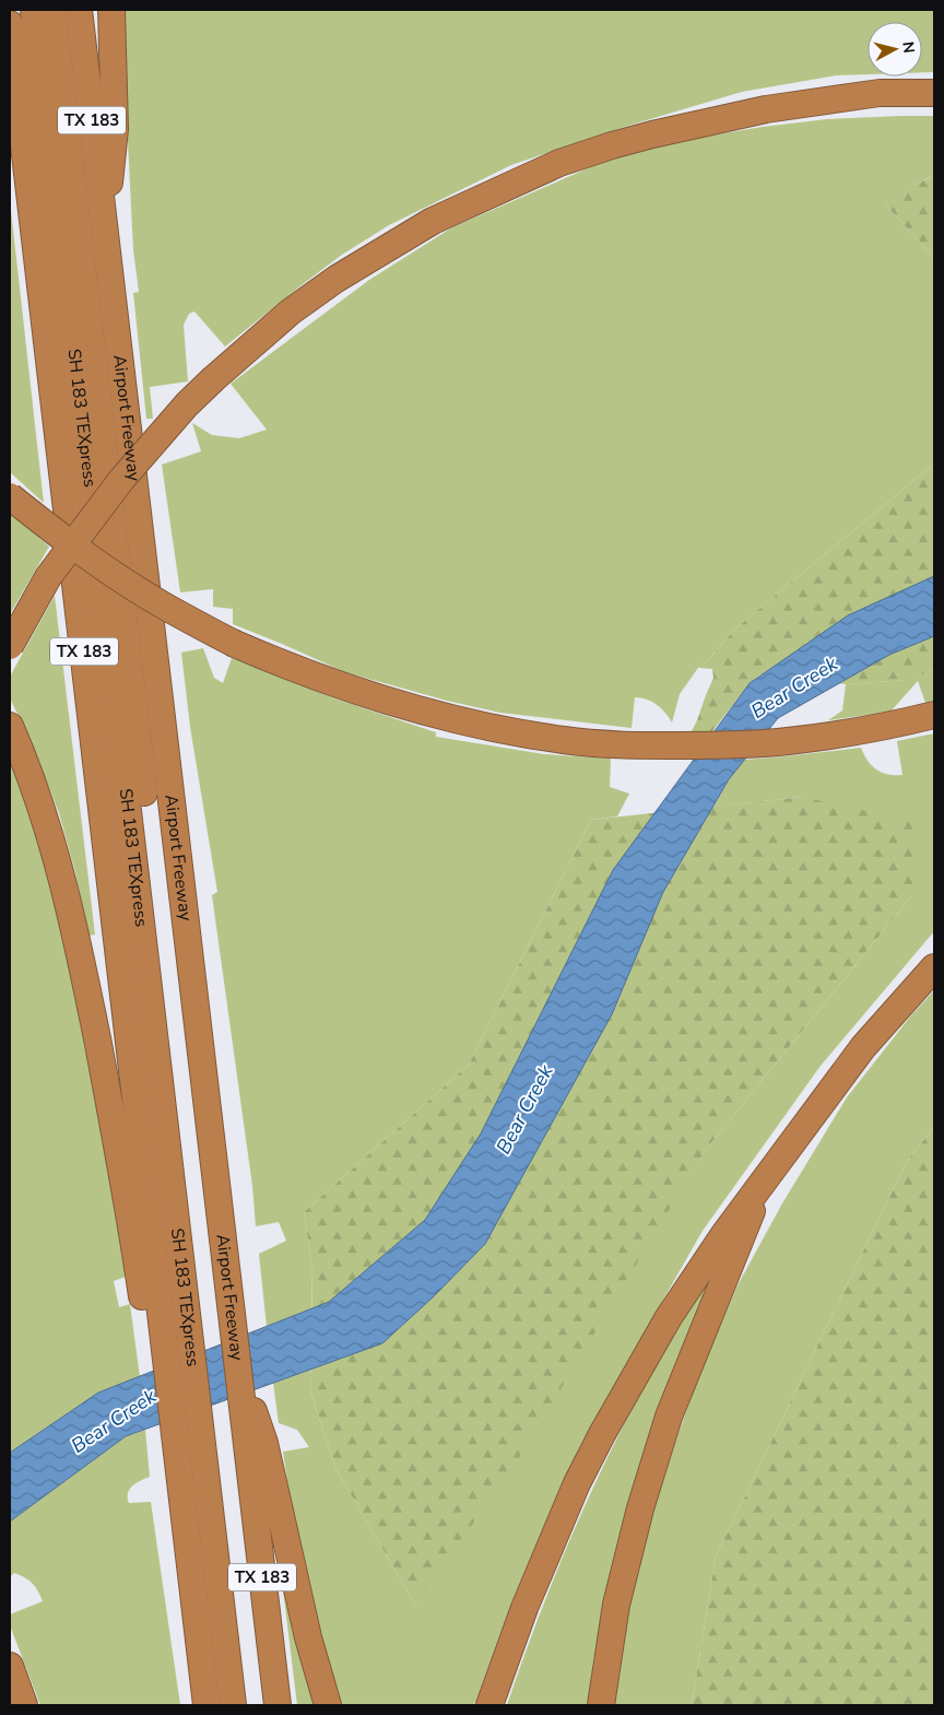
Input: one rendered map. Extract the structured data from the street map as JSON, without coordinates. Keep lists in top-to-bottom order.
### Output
{
  "streets": {
    "highway": ["TX 183", "SH 183 TEXpress", "Airport Freeway"]
  },
  "water": ["Bear Creek"],
  "north": "right"
}
